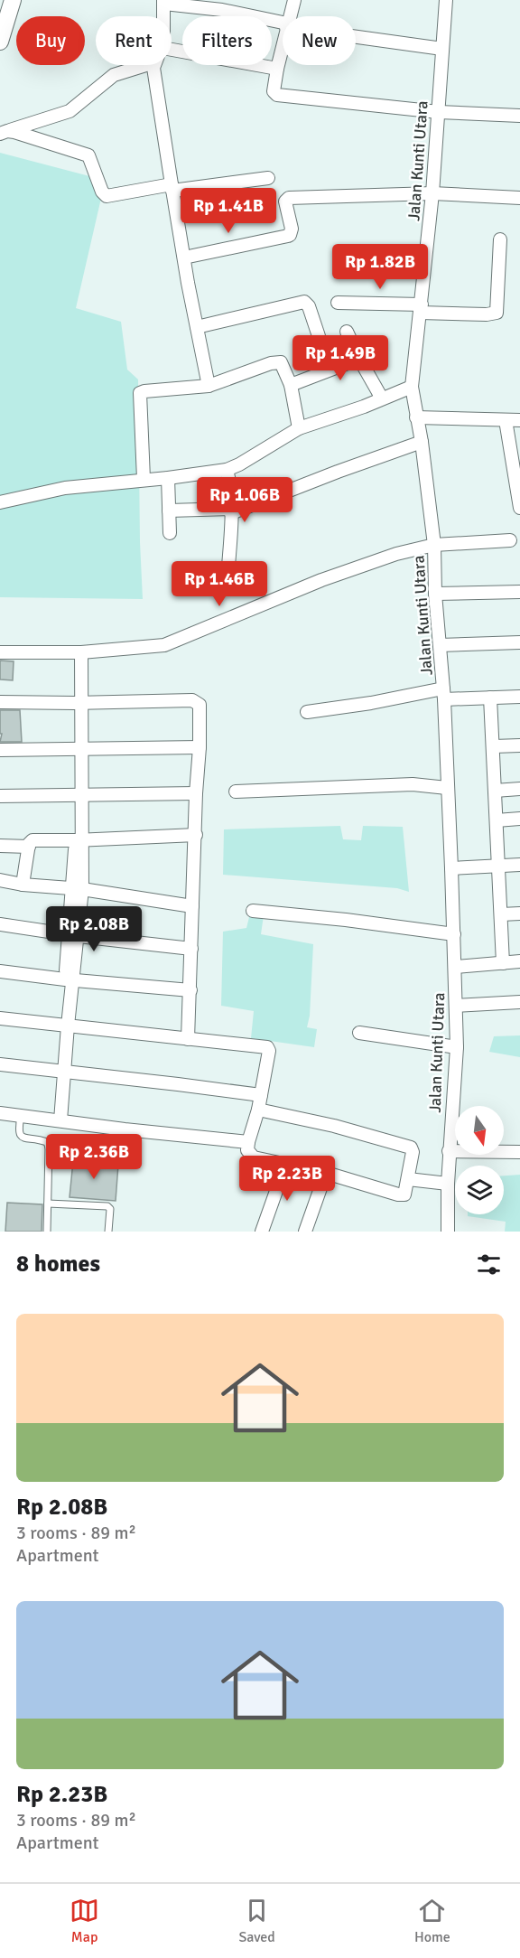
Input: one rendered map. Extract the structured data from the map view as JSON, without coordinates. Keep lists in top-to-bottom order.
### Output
{
  "streets": {
    "street": ["Jalan Kunti Utara"]
  },
  "north": "bottom",
  "page": {
    "chip": [
      "Buy",
      "Rent",
      "Filters",
      "New"
    ],
    "price": [
      "Rp 1.41B",
      "Rp 1.82B",
      "Rp 1.49B",
      "Rp 1.06B",
      "Rp 1.46B",
      "Rp 2.08B",
      "Rp 2.36B",
      "Rp 2.23B"
    ],
    "heading": "8 homes",
    "list": [
      {
        "name": "Rp 2.08B",
        "note": "3 rooms · 89 m² · Apartment"
      },
      {
        "name": "Rp 2.23B",
        "note": "3 rooms · 89 m² · Apartment"
      }
    ],
    "tabs": ["Map", "Saved", "Home"]
  }
}
